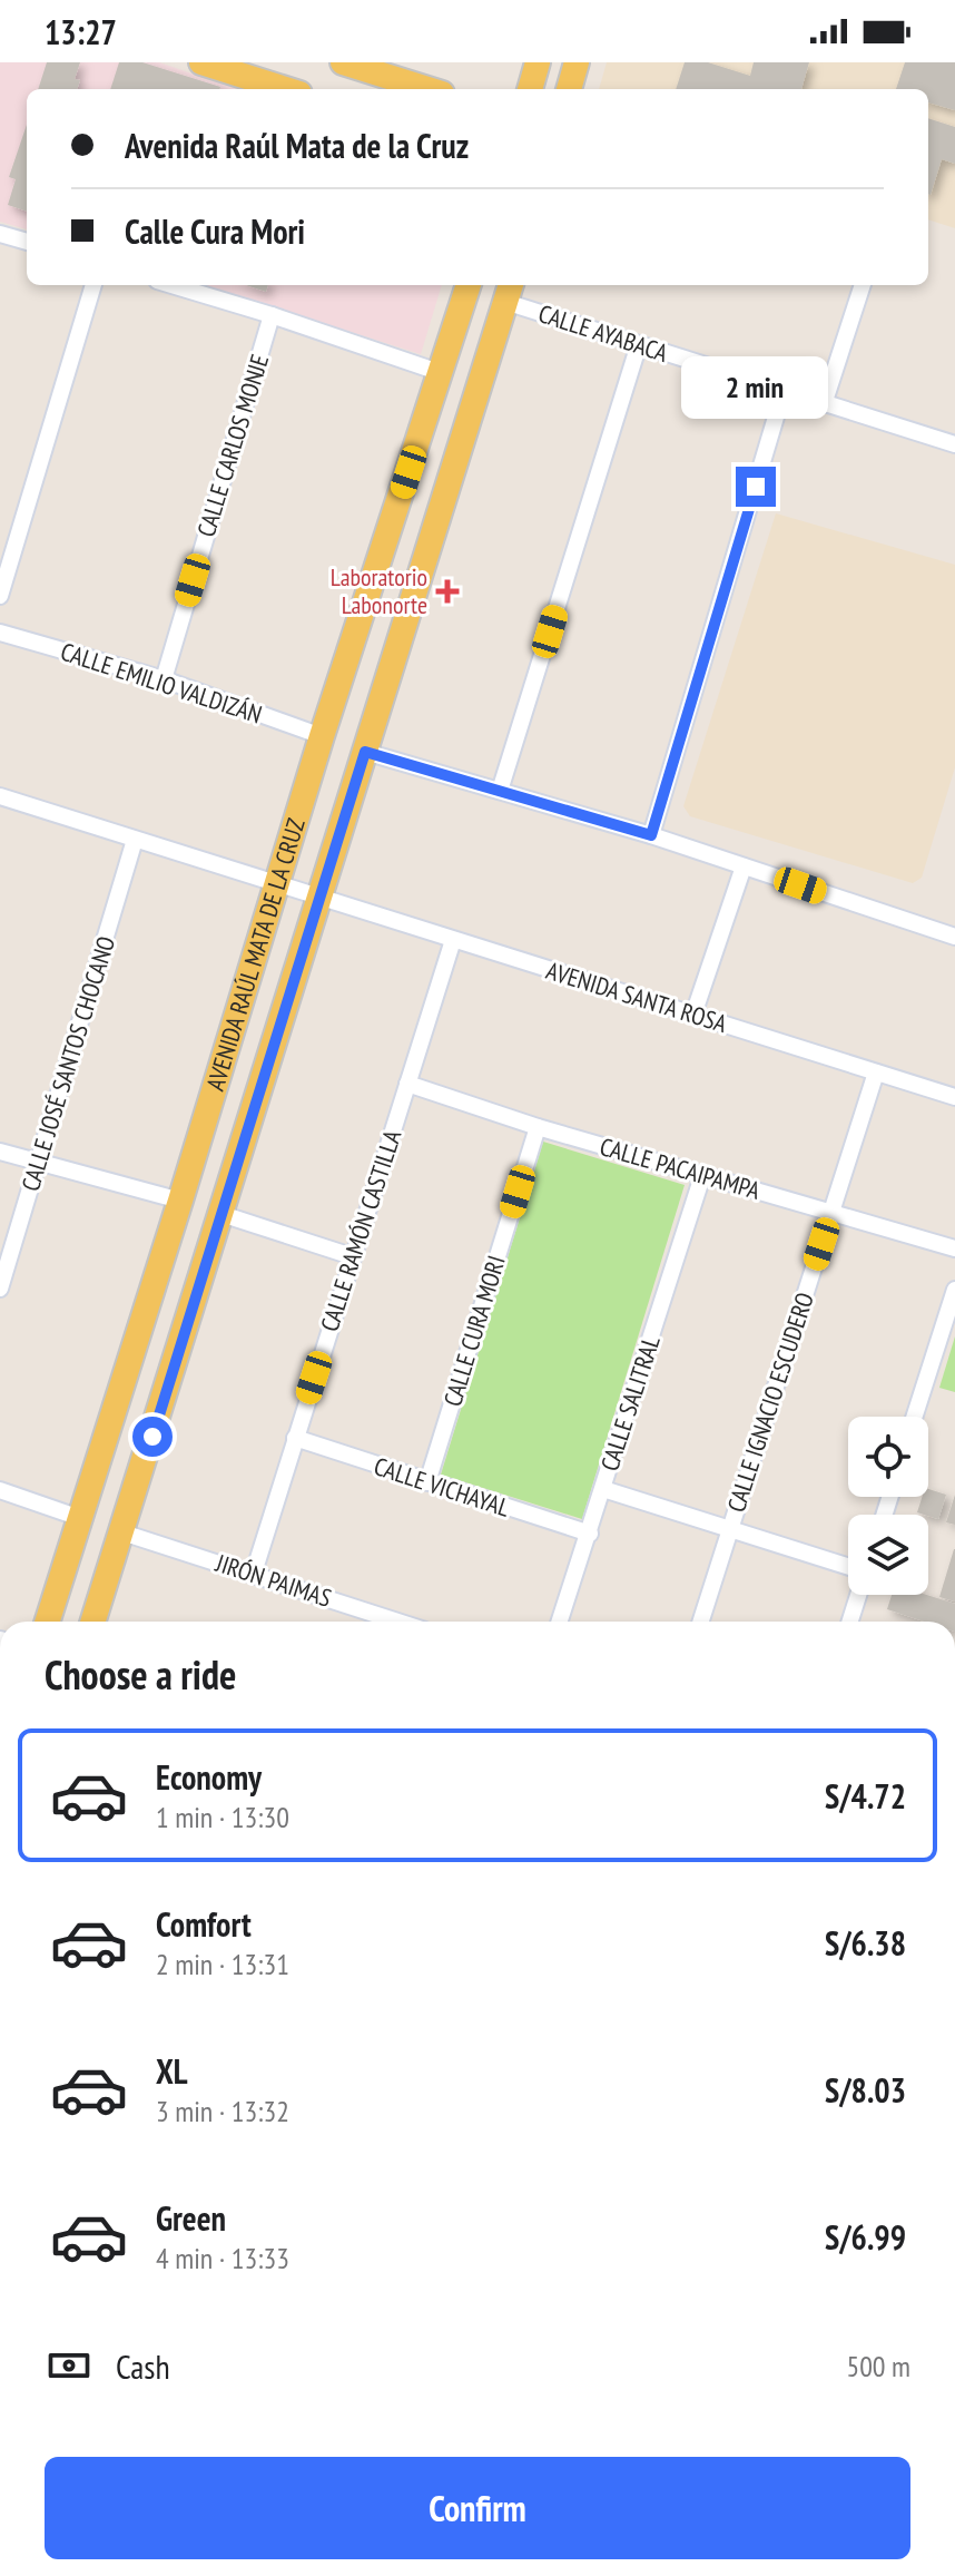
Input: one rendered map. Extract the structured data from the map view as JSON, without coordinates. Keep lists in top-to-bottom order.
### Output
{
  "streets": {
    "main road": ["AVENIDA RAÚL MATA DE LA CRUZ"],
    "street": [
      "CALLE AYABACA",
      "CALLE CARLOS MONJE",
      "CALLE EMILIO VALDIZÁN",
      "AVENIDA SANTA ROSA",
      "CALLE JOSÉ SANTOS CHOCANO",
      "CALLE PACAIPAMPA",
      "CALLE RAMÓN CASTILLA",
      "CALLE CURA MORI",
      "CALLE IGNACIO ESCUDERO",
      "CALLE SALITRAL",
      "CALLE VICHAYAL",
      "JIRÓN PAIMAS"
    ]
  },
  "crossings": [
    ["CALLE AYABACA", "AVENIDA RAÚL MATA DE LA CRUZ"],
    ["CALLE CARLOS MONJE", "CALLE EMILIO VALDIZÁN"],
    ["CALLE EMILIO VALDIZÁN", "AVENIDA RAÚL MATA DE LA CRUZ"],
    ["AVENIDA RAÚL MATA DE LA CRUZ", "AVENIDA SANTA ROSA"],
    ["AVENIDA RAÚL MATA DE LA CRUZ", "JIRÓN PAIMAS"],
    ["AVENIDA SANTA ROSA", "CALLE JOSÉ SANTOS CHOCANO"],
    ["AVENIDA SANTA ROSA", "CALLE RAMÓN CASTILLA"],
    ["AVENIDA SANTA ROSA", "CALLE IGNACIO ESCUDERO"],
    ["CALLE PACAIPAMPA", "CALLE RAMÓN CASTILLA"],
    ["CALLE PACAIPAMPA", "CALLE CURA MORI"],
    ["CALLE PACAIPAMPA", "CALLE IGNACIO ESCUDERO"],
    ["CALLE PACAIPAMPA", "CALLE SALITRAL"],
    ["CALLE RAMÓN CASTILLA", "CALLE VICHAYAL"],
    ["CALLE RAMÓN CASTILLA", "JIRÓN PAIMAS"],
    ["CALLE CURA MORI", "CALLE VICHAYAL"],
    ["CALLE SALITRAL", "CALLE VICHAYAL"]
  ],
  "places": {
    "health": ["Laboratorio Labonorte"]
  },
  "page": {
    "status": "13:27",
    "banner": ["Avenida Raúl Mata de la Cruz", "Calle Cura Mori"],
    "bubble": "2 min",
    "heading": "Choose a ride",
    "list": [
      {
        "name": "Economy",
        "note": "1 min · 13:30",
        "value": "S/4.72"
      },
      {
        "name": "Comfort",
        "note": "2 min · 13:31",
        "value": "S/6.38"
      },
      {
        "name": "XL",
        "note": "3 min · 13:32",
        "value": "S/8.03"
      },
      {
        "name": "Green",
        "note": "4 min · 13:33",
        "value": "S/6.99"
      }
    ],
    "pay": ["Cash", "500 m"],
    "buttons": "Confirm"
  }
}
